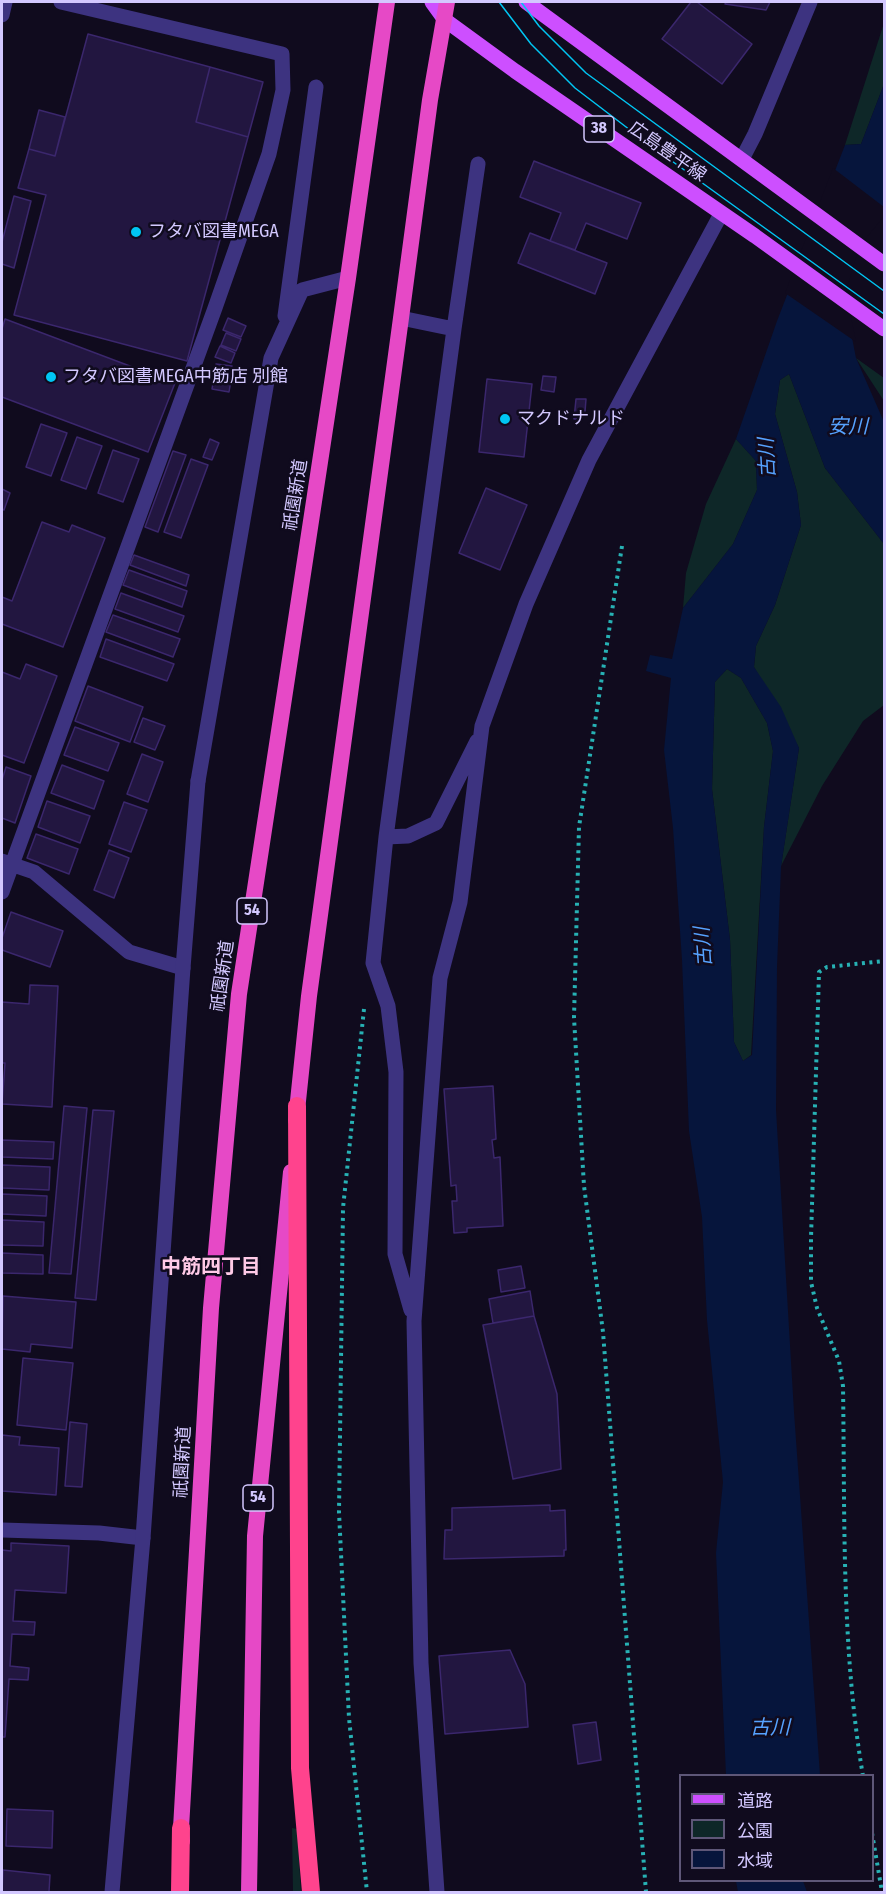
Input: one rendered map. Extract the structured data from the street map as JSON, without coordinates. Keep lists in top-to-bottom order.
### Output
{
  "streets": {
    "highway": ["祇園新道", "54"],
    "main road": ["38", "広島豊平線"]
  },
  "crossings": [
    ["広島豊平線", "54"]
  ],
  "districts": ["中筋四丁目"],
  "water": ["安川", "古川"],
  "places": ["フタバ図書MEGA", "フタバ図書MEGA中筋店 別館", "マクドナルド"],
  "legend": ["道路", "公園", "水域"]
}
